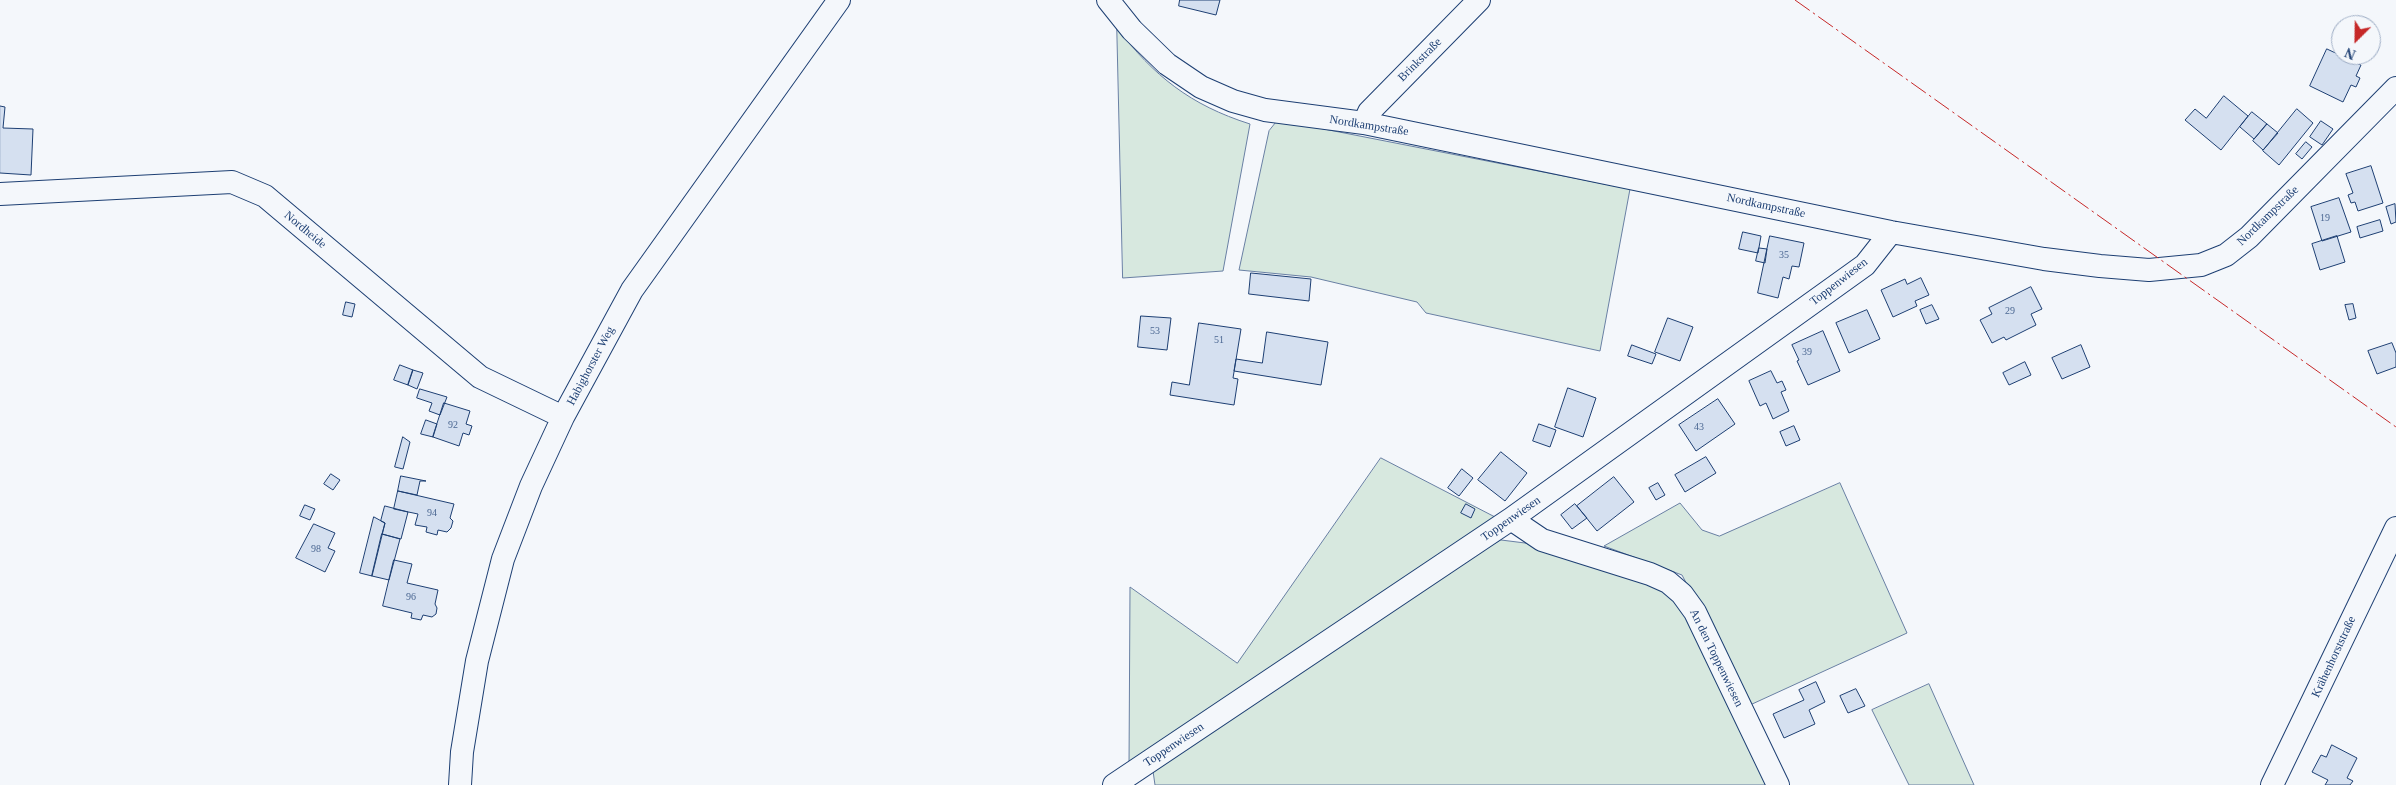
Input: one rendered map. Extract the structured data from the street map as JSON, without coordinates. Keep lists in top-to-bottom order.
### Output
{
  "streets": {
    "street": [
      "Brinkstraße",
      "Nordkampstraße",
      "Nordheide",
      "Toppenwiesen",
      "Habighorster Weg",
      "Krähenhorststraße",
      "An den Toppenwiesen"
    ]
  },
  "crossings": [
    ["Brinkstraße", "Nordkampstraße"],
    ["Nordkampstraße", "Toppenwiesen"],
    ["Nordheide", "Habighorster Weg"],
    ["Toppenwiesen", "An den Toppenwiesen"]
  ],
  "house_numbers": [
    "19",
    "35",
    "29",
    "53",
    "51",
    "39",
    "92",
    "43",
    "94",
    "98",
    "96"
  ],
  "north": "bottom left"
}
